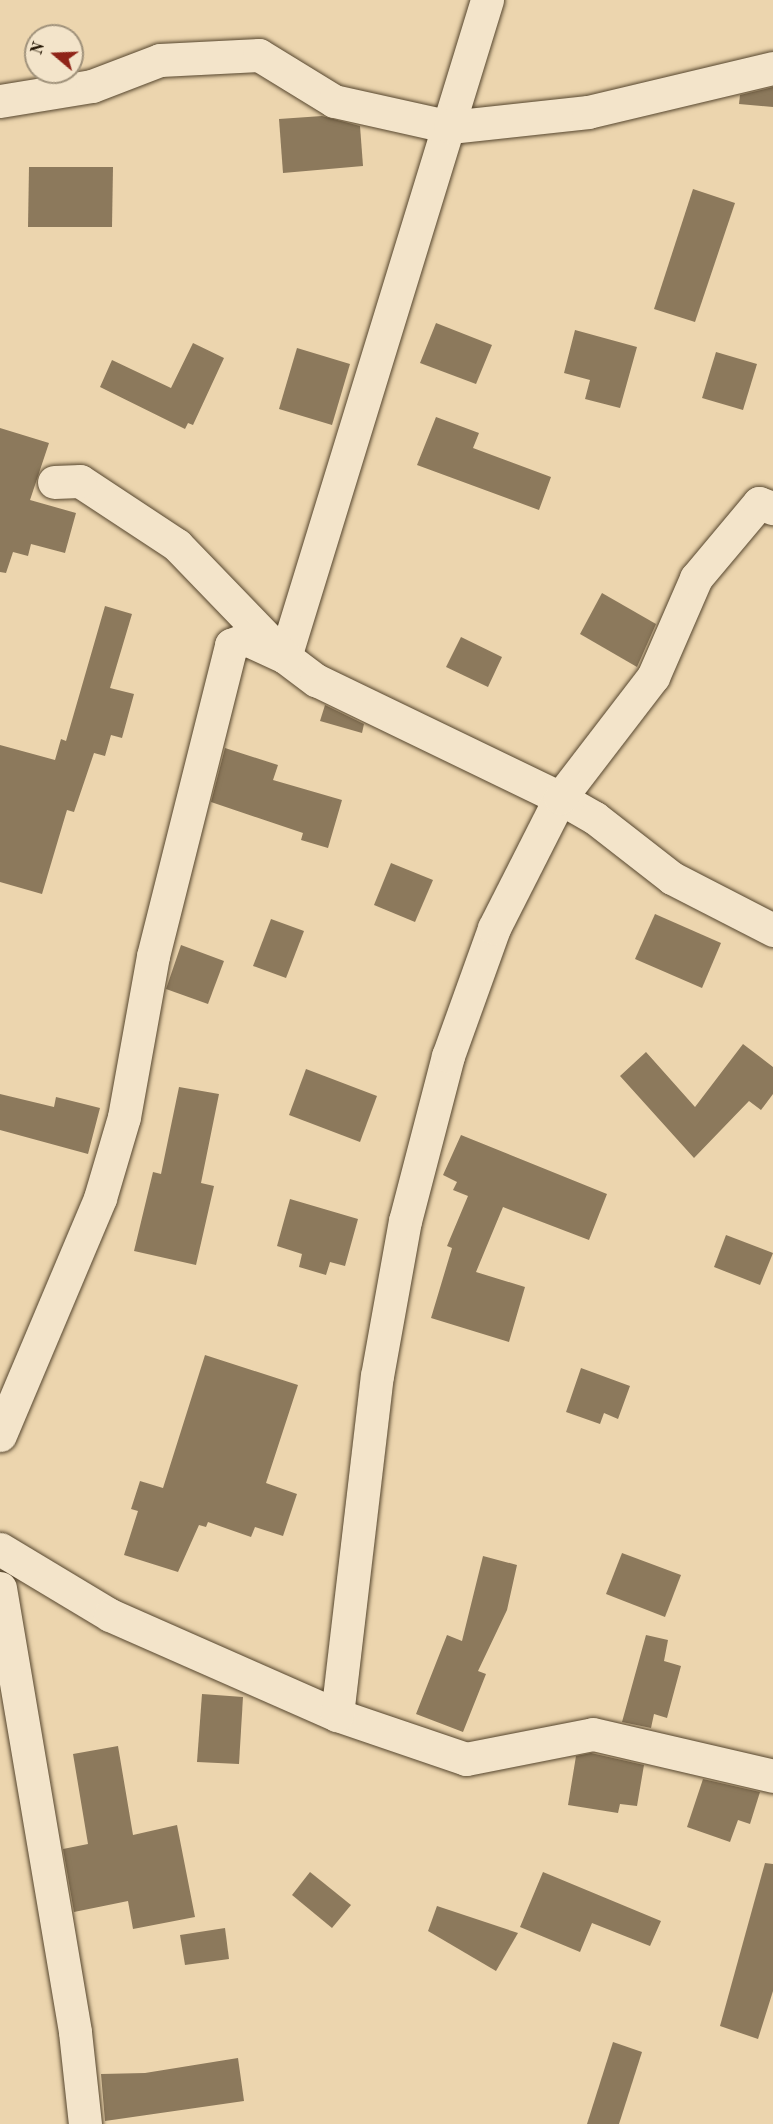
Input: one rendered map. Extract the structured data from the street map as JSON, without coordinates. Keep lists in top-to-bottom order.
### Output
{
  "north": "left"
}
